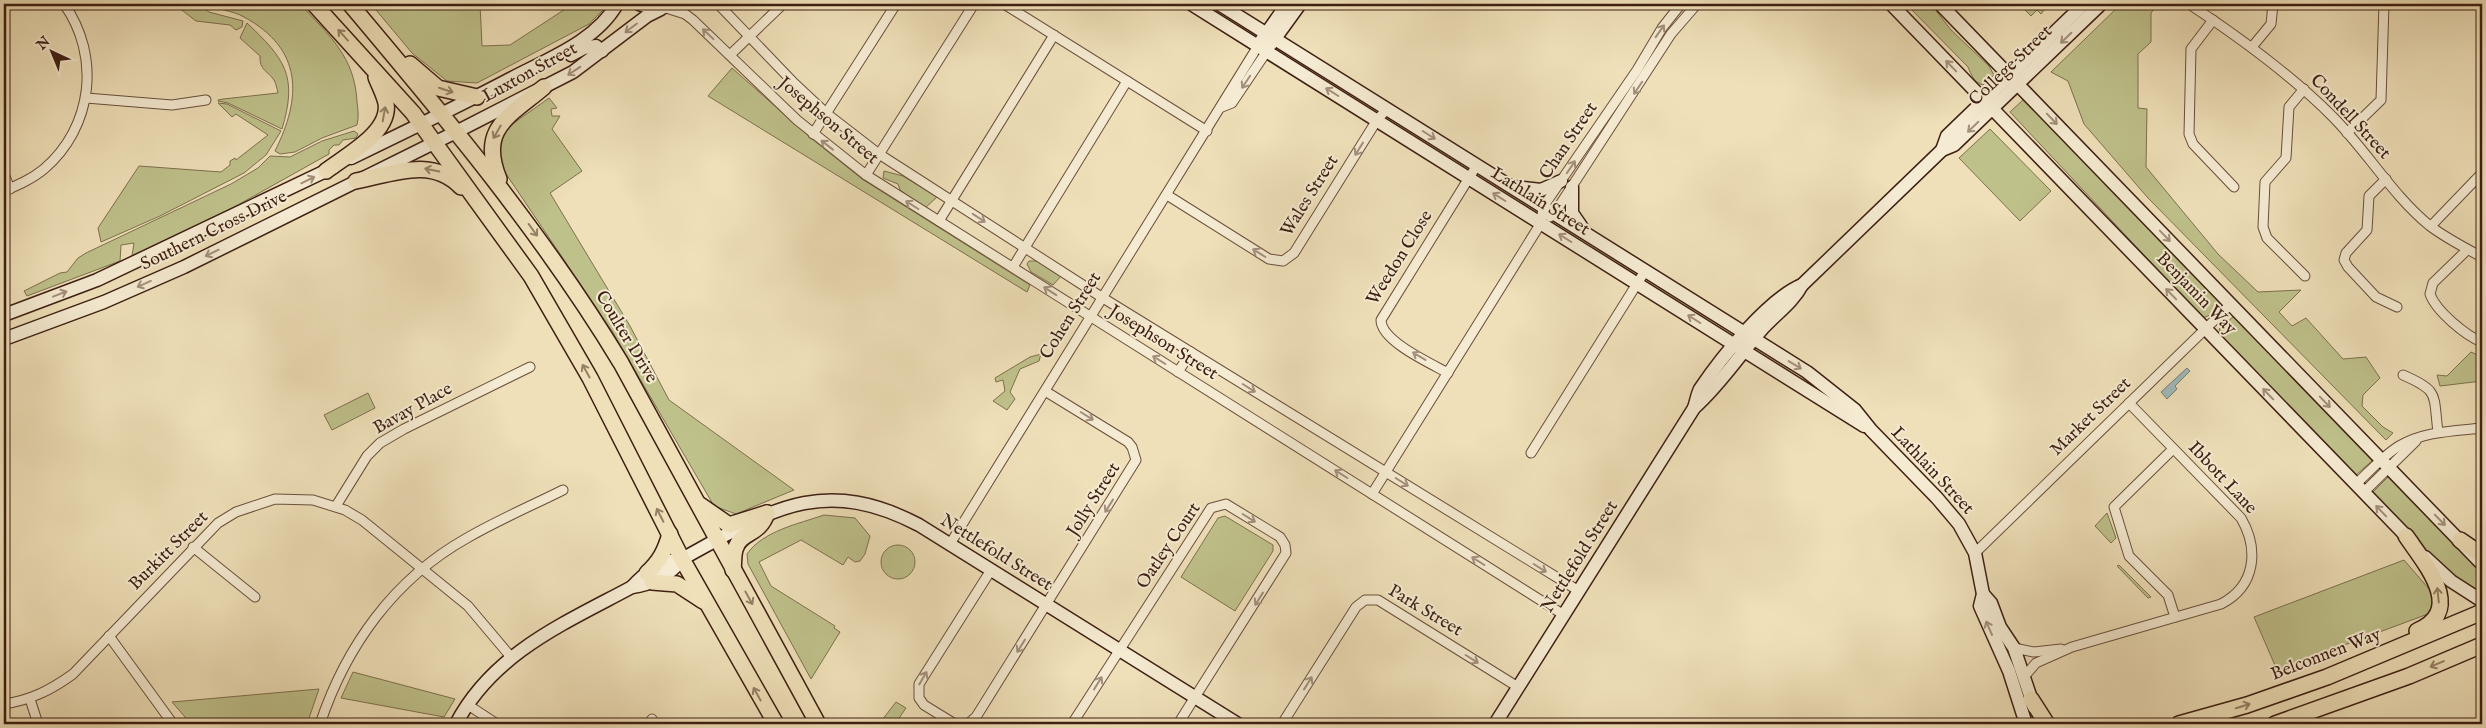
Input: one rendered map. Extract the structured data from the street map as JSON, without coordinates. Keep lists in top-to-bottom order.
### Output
{
  "streets": {
    "main road": ["Coulter Drive", "Belconnen Way"],
    "street": [
      "College Street",
      "Luxton Street",
      "Condell Street",
      "Josephson Street",
      "Chan Street",
      "Wales Street",
      "Lathlain Street",
      "Southern Cross Drive",
      "Weedon Close",
      "Benjamin Way",
      "Cohen Street",
      "Bavay Place",
      "Market Street",
      "Ibbott Lane",
      "Jolly Street",
      "Oatley Court",
      "Burkitt Street",
      "Nettlefold Street",
      "Park Street"
    ]
  },
  "crossings": [
    ["College Street", "Lathlain Street"],
    ["College Street", "Benjamin Way"],
    ["College Street", "Nettlefold Street"],
    ["Luxton Street", "Josephson Street"],
    ["Luxton Street", "Southern Cross Drive"],
    ["Luxton Street", "Coulter Drive"],
    ["Josephson Street", "Cohen Street"],
    ["Josephson Street", "Nettlefold Street"],
    ["Chan Street", "Lathlain Street"],
    ["Wales Street", "Lathlain Street"],
    ["Wales Street", "Cohen Street"],
    ["Lathlain Street", "Weedon Close"],
    ["Lathlain Street", "Cohen Street"],
    ["Lathlain Street", "Market Street"],
    ["Lathlain Street", "Nettlefold Street"],
    ["Benjamin Way", "Market Street"],
    ["Cohen Street", "Jolly Street"],
    ["Cohen Street", "Nettlefold Street"],
    ["Coulter Drive", "Nettlefold Street"],
    ["Bavay Place", "Burkitt Street"],
    ["Market Street", "Ibbott Lane"],
    ["Jolly Street", "Nettlefold Street"],
    ["Oatley Court", "Nettlefold Street"],
    ["Burkitt Street", "Nettlefold Street"],
    ["Nettlefold Street", "Park Street"]
  ],
  "north": "top left"
}
